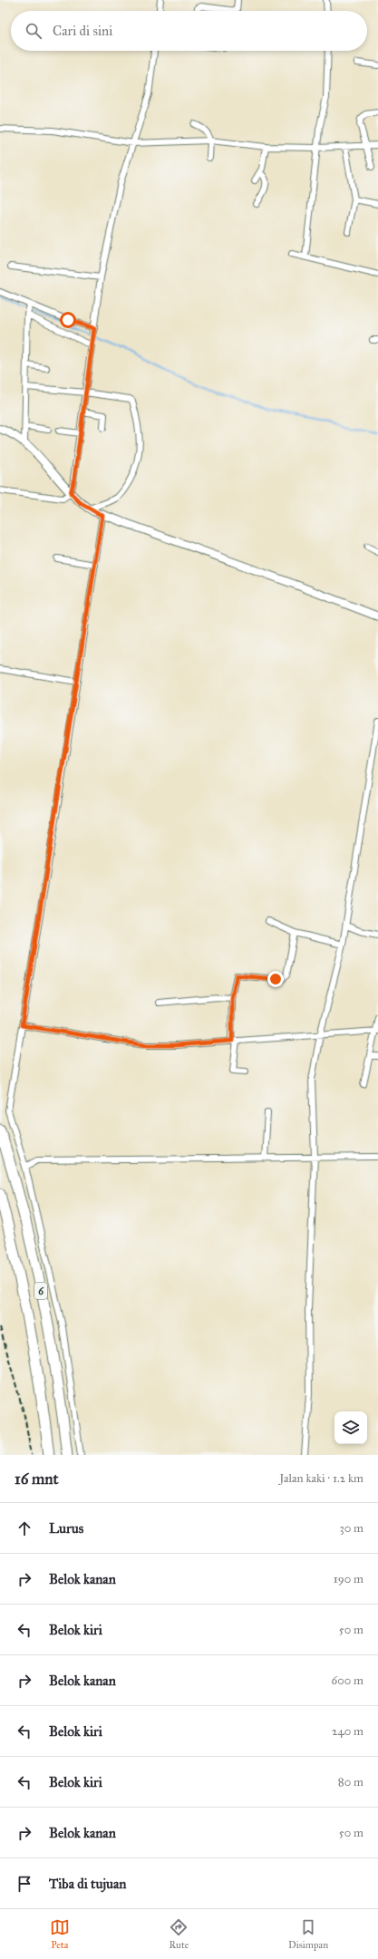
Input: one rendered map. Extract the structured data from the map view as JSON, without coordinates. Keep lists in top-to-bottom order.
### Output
{
  "streets": {
    "highway": ["6"]
  },
  "page": {
    "search": "Cari di sini",
    "heading": ["16 mnt", "Jalan kaki · 1.2 km"],
    "list": [
      ["Lurus", "30 m"],
      ["Belok kanan", "190 m"],
      ["Belok kiri", "50 m"],
      ["Belok kanan", "600 m"],
      ["Belok kiri", "240 m"],
      ["Belok kiri", "80 m"],
      ["Belok kanan", "50 m"],
      "Tiba di tujuan"
    ],
    "nav": ["Peta", "Rute", "Disimpan"]
  }
}
